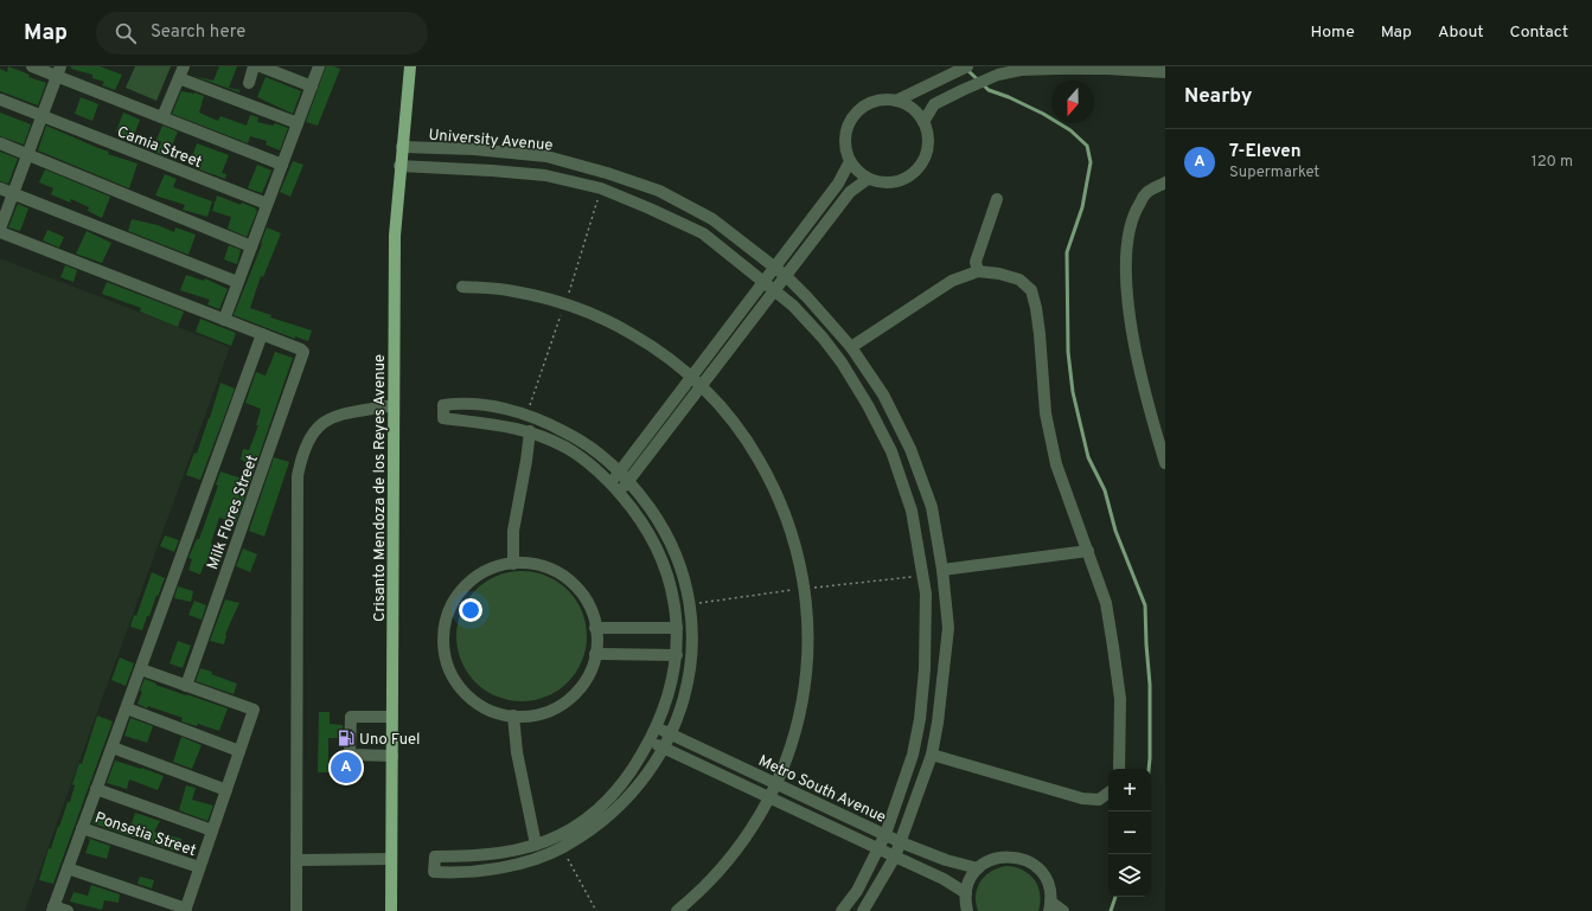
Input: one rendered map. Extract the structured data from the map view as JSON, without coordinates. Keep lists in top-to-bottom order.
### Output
{
  "streets": {
    "main road": ["Crisanto Mendoza de los Reyes Avenue"],
    "street": [
      "University Avenue",
      "Camia Street",
      "Milk Flores Street",
      "Metro South Avenue",
      "Ponsetia Street"
    ]
  },
  "crossings": [
    ["University Avenue", "Crisanto Mendoza de los Reyes Avenue"],
    ["University Avenue", "Metro South Avenue"]
  ],
  "places": {
    "fuel station": ["Uno Fuel"]
  },
  "north": "bottom",
  "page": {
    "header": "Map",
    "search": "Search here",
    "nav": [
      "Home",
      "Map",
      "About",
      "Contact"
    ],
    "heading": "Nearby",
    "list": [
      {
        "mark": "A",
        "name": "7-Eleven",
        "note": "Supermarket",
        "value": "120 m"
      }
    ],
    "pins": "A",
    "map_buttons": ["+", "−"]
  }
}
